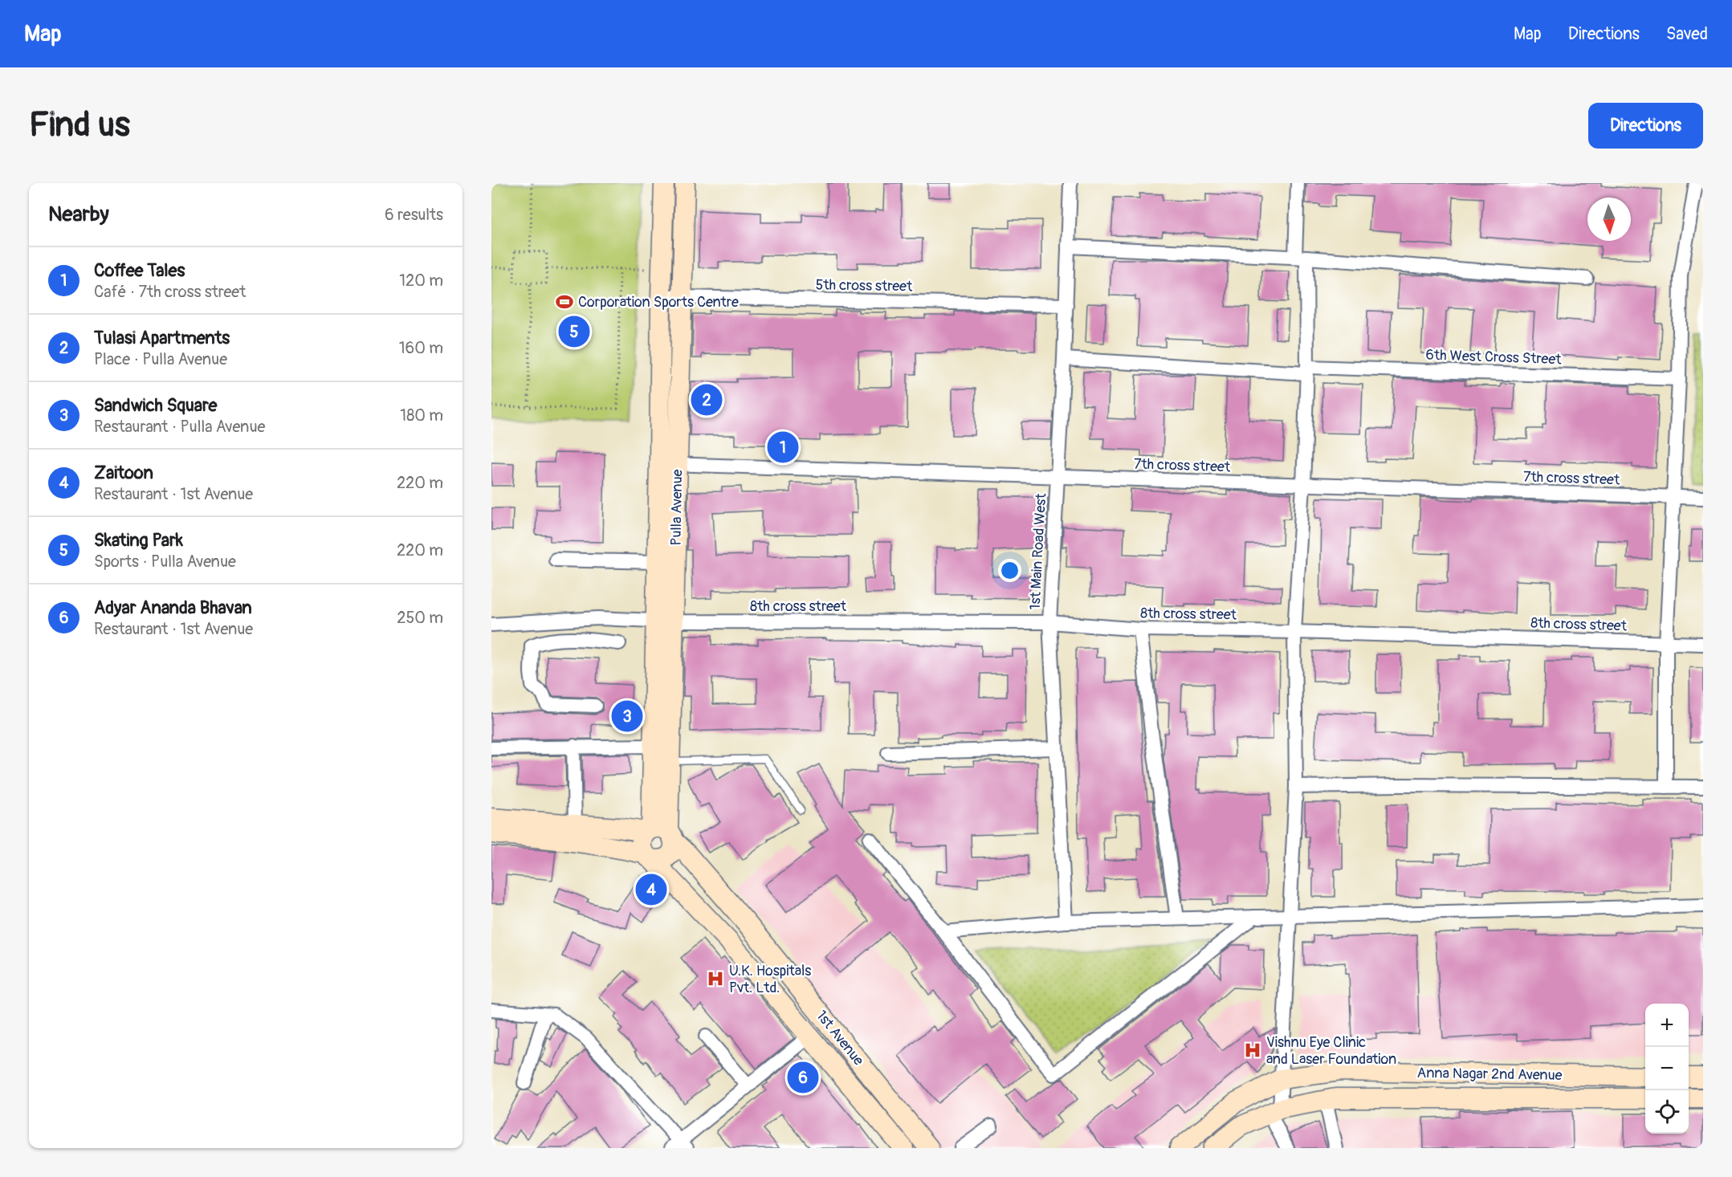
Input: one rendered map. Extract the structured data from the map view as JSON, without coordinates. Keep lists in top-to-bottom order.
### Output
{
  "streets": {
    "main road": ["Pulla Avenue", "1st Avenue", "Anna Nagar 2nd Avenue"],
    "street": [
      "5th cross street",
      "6th West Cross Street",
      "7th cross street",
      "1st Main Road West",
      "8th cross street"
    ]
  },
  "crossings": [
    ["5th cross street", "Pulla Avenue"],
    ["5th cross street", "1st Main Road West"],
    ["6th West Cross Street", "1st Main Road West"],
    ["7th cross street", "Pulla Avenue"],
    ["7th cross street", "1st Main Road West"],
    ["Pulla Avenue", "8th cross street"],
    ["Pulla Avenue", "1st Avenue"],
    ["1st Main Road West", "8th cross street"]
  ],
  "places": {
    "sports": ["Corporation Sports Centre"],
    "hospital": ["U.K. Hospitals Pvt. Ltd.", "Vishnu Eye Clinic and Laser Foundation"]
  },
  "north": "bottom",
  "page": {
    "header": "Map",
    "nav": ["Map", "Directions", "Saved"],
    "buttons": "Directions",
    "title": "Find us",
    "heading": ["Nearby", "6 results"],
    "list": [
      {
        "mark": "1",
        "name": "Coffee Tales",
        "note": "Café · 7th cross street",
        "value": "120 m"
      },
      {
        "mark": "2",
        "name": "Tulasi Apartments",
        "note": "Place · Pulla Avenue",
        "value": "160 m"
      },
      {
        "mark": "3",
        "name": "Sandwich Square",
        "note": "Restaurant · Pulla Avenue",
        "value": "180 m"
      },
      {
        "mark": "4",
        "name": "Zaitoon",
        "note": "Restaurant · 1st Avenue",
        "value": "220 m"
      },
      {
        "mark": "5",
        "name": "Skating Park",
        "note": "Sports · Pulla Avenue",
        "value": "220 m"
      },
      {
        "mark": "6",
        "name": "Adyar Ananda Bhavan",
        "note": "Restaurant · 1st Avenue",
        "value": "250 m"
      }
    ],
    "pins": [
      "5",
      "2",
      "1",
      "3",
      "4",
      "6"
    ],
    "map_buttons": ["+", "−"]
  }
}
